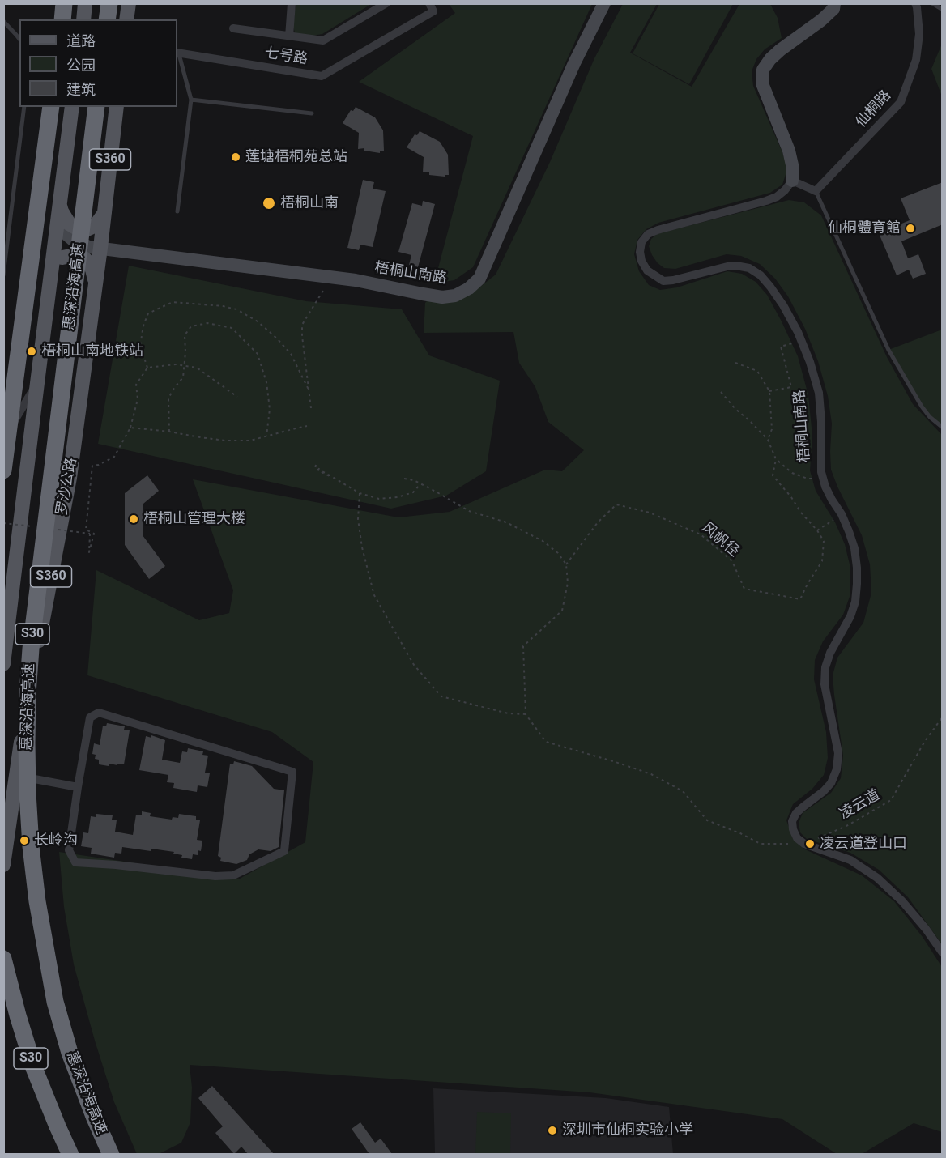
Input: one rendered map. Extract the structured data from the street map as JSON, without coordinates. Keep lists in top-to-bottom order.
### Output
{
  "streets": {
    "highway": ["惠深沿海高速", "S30"],
    "main road": ["S360", "罗沙公路"],
    "street": ["七号路", "仙桐路", "梧桐山南路"],
    "path": ["风帆径", "凌云道"]
  },
  "crossings": [
    ["S360", "梧桐山南路"],
    ["梧桐山南路", "罗沙公路"],
    ["梧桐山南路", "凌云道"]
  ],
  "places": [
    "莲塘梧桐苑总站",
    "梧桐山南",
    "仙桐體育館",
    "梧桐山南地铁站",
    "梧桐山管理大楼",
    "长岭沟",
    "凌云道登山口",
    "深圳市仙桐实验小学"
  ],
  "legend": ["道路", "公园", "建筑"]
}
